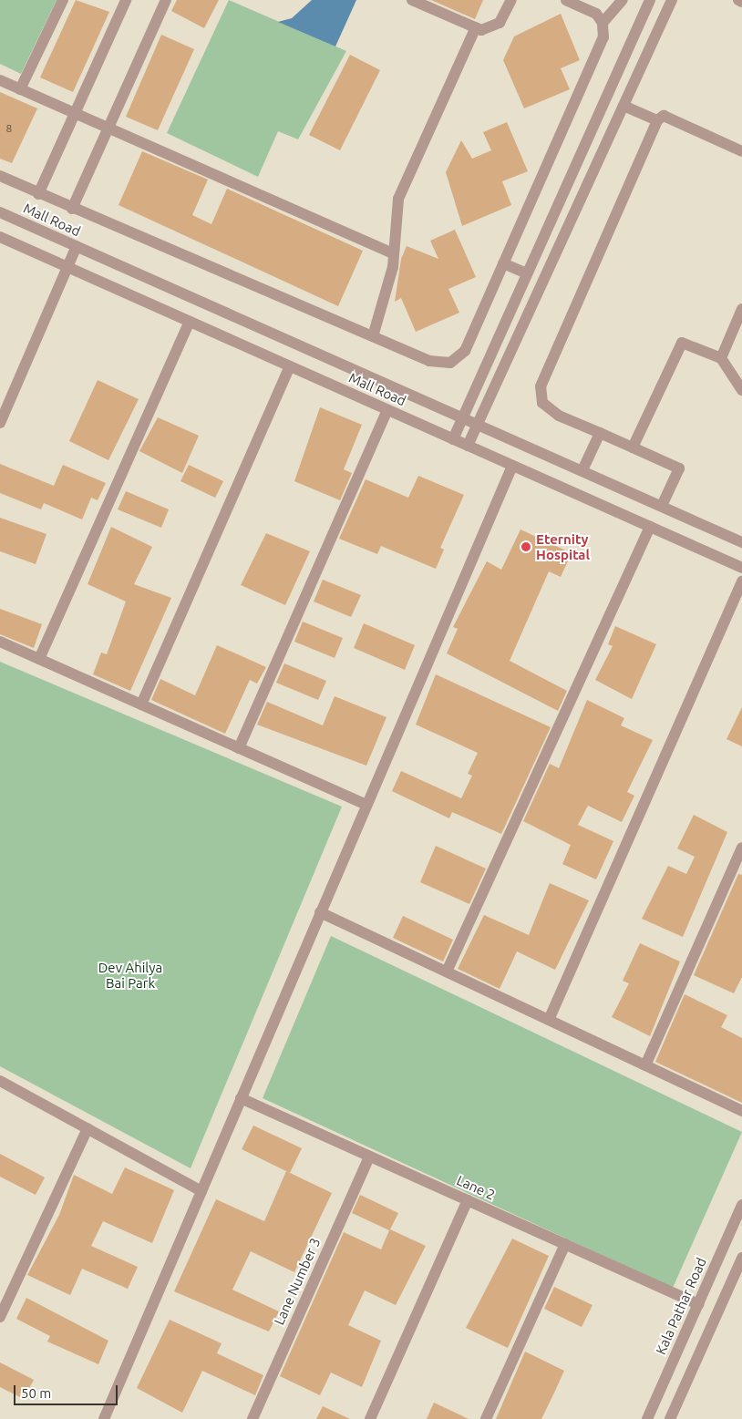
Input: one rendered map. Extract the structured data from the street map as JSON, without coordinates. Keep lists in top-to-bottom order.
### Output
{
  "streets": {
    "street": [
      "Mall Road",
      "Lane 2",
      "Lane Number 3",
      "Kala Pathar Road"
    ]
  },
  "crossings": [
    ["Lane 2", "Lane Number 3"],
    ["Lane 2", "Kala Pathar Road"]
  ],
  "parks": ["Dev Ahilya Bai Park"],
  "places": ["Eternity Hospital"],
  "house_numbers": ["8"],
  "scale_bar": "50 m"
}
